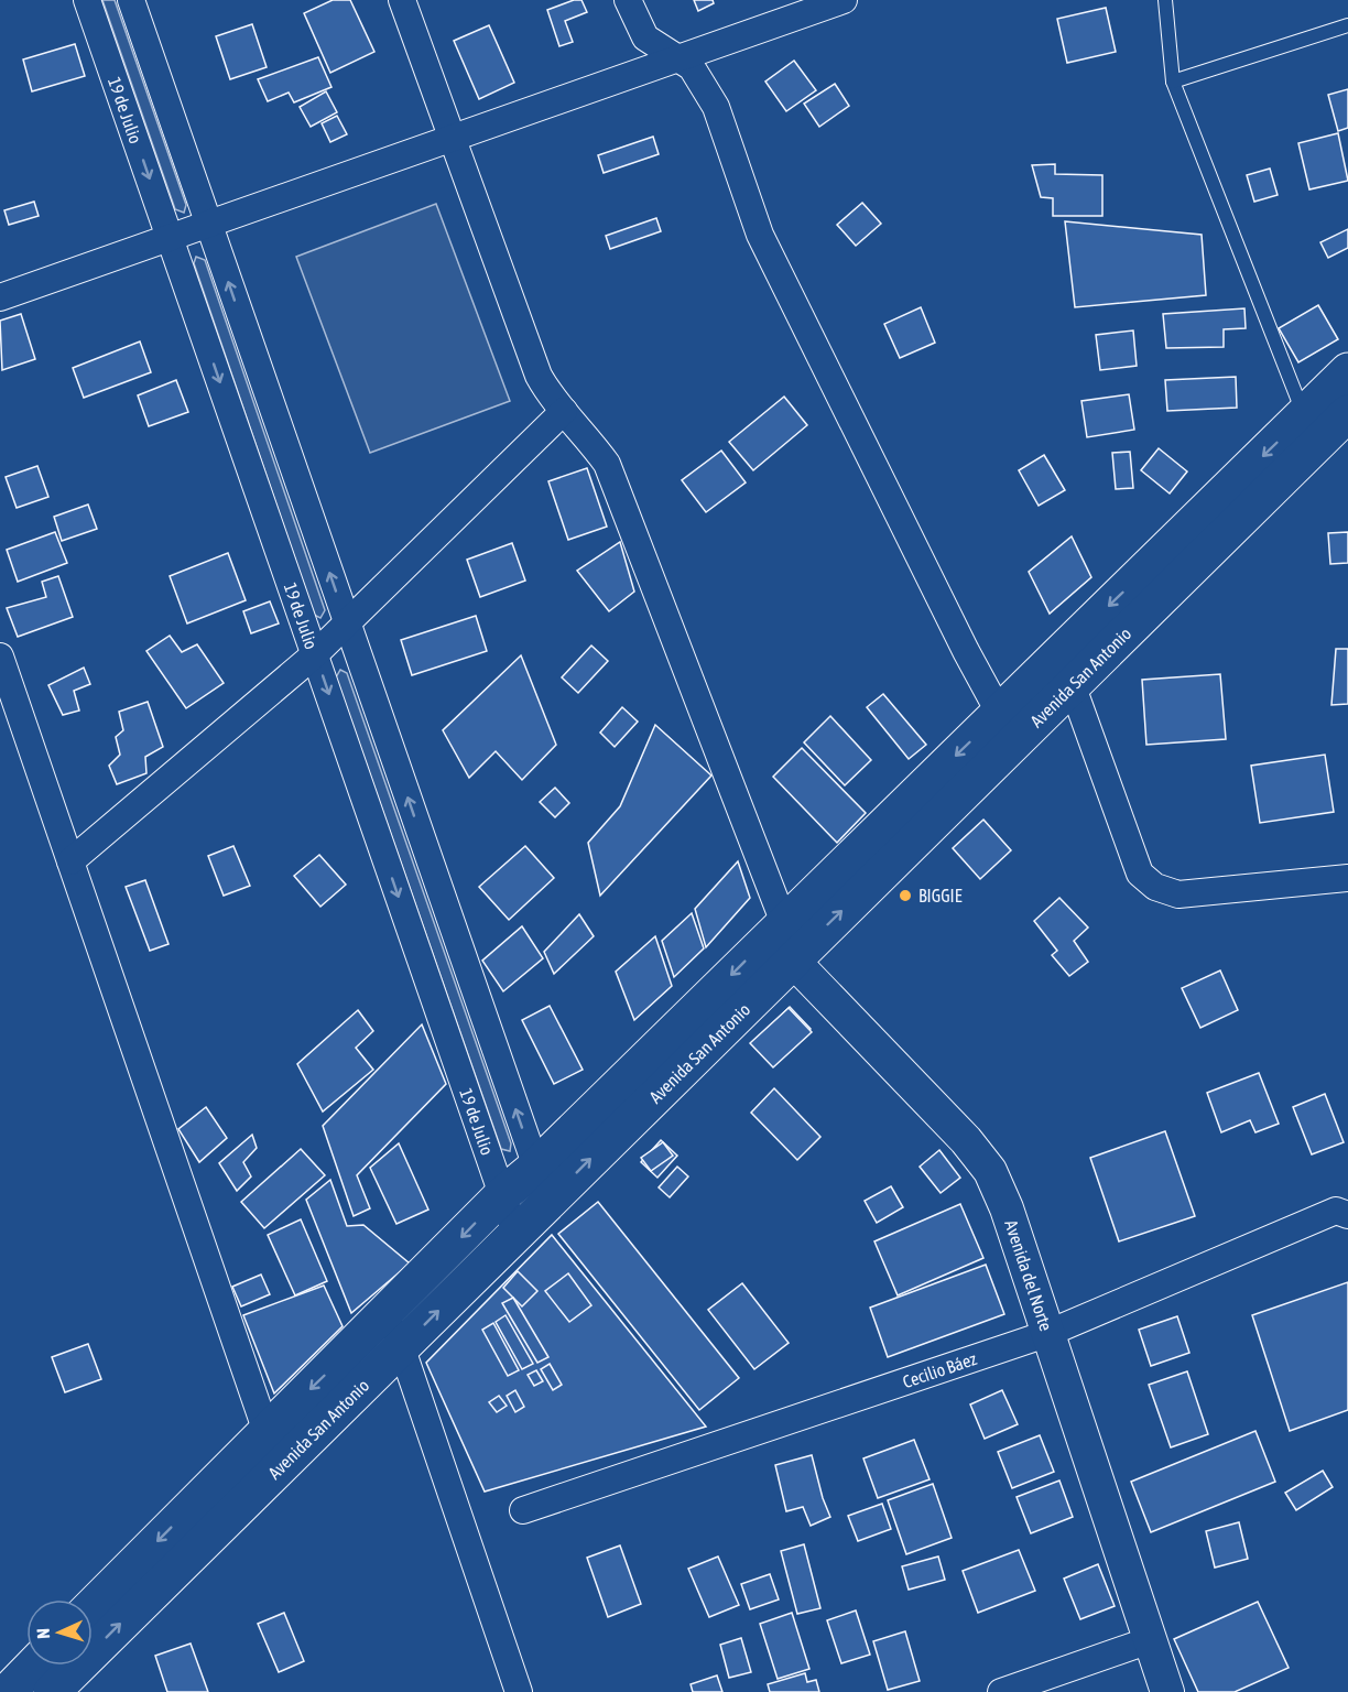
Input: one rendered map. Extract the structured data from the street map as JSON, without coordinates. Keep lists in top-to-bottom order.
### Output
{
  "streets": {
    "main road": ["Avenida San Antonio"],
    "street": ["19 de Julio", "Avenida del Norte", "Cecilio Báez"]
  },
  "crossings": [
    ["19 de Julio", "Avenida San Antonio"],
    ["Avenida San Antonio", "Avenida del Norte"],
    ["Avenida del Norte", "Cecilio Báez"]
  ],
  "places": ["BIGGIE"],
  "north": "left"
}
